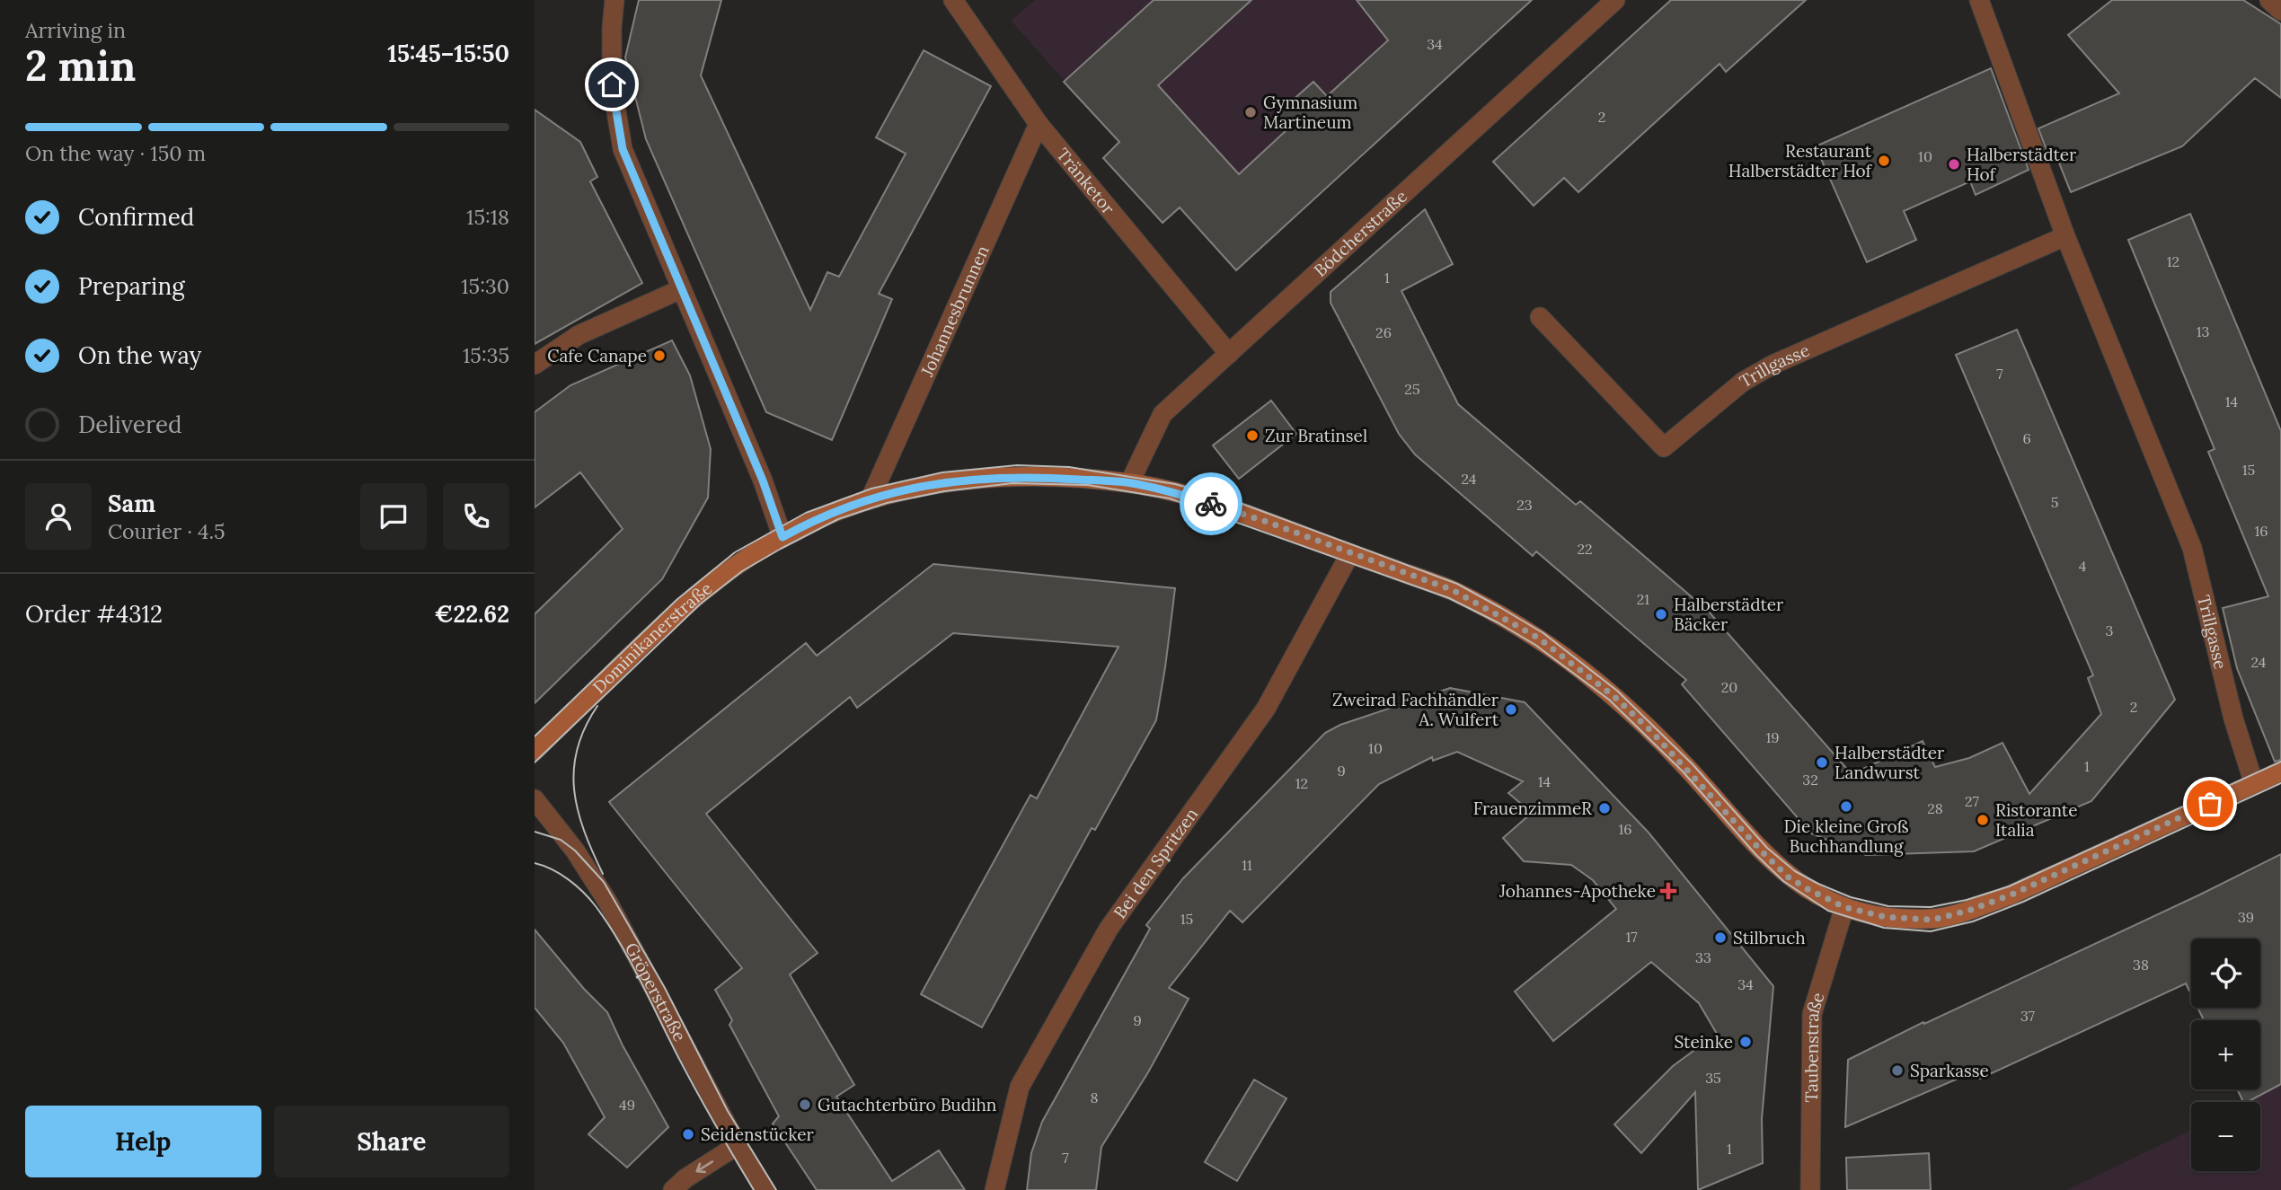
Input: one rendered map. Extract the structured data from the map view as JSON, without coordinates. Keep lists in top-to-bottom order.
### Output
{
  "streets": {
    "street": [
      "Tränketor",
      "Bödcherstraße",
      "Johannesbrunnen",
      "Trillgasse",
      "Dominikanerstraße",
      "Bei den Spritzen",
      "Gröperstraße",
      "Taubenstraße"
    ]
  },
  "crossings": [
    ["Tränketor", "Bödcherstraße"],
    ["Tränketor", "Johannesbrunnen"]
  ],
  "places": {
    "other": [
      "Gymnasium Martineum",
      "Restaurant Halberstädter Hof",
      "Halberstädter Hof",
      "Cafe Canape",
      "Zur Bratinsel",
      "Halberstädter Bäcker",
      "Zweirad Fachhändler A. Wulfert",
      "Halberstädter Landwurst",
      "Die kleine Groß Buchhandlung",
      "FrauenzimmeR",
      "Ristorante Italia",
      "Stilbruch",
      "Steinke",
      "Sparkasse",
      "Gutachterbüro Budihn",
      "Seidenstücker"
    ],
    "health": ["Johannes-Apotheke"]
  },
  "house_numbers": [
    "34",
    "2",
    "10",
    "12",
    "1",
    "13",
    "26",
    "7",
    "25",
    "14",
    "6",
    "15",
    "24",
    "5",
    "23",
    "16",
    "22",
    "4",
    "21",
    "3",
    "24",
    "20",
    "2",
    "19",
    "10",
    "1",
    "9",
    "32",
    "14",
    "12",
    "27",
    "28",
    "16",
    "11",
    "39",
    "15",
    "17",
    "33",
    "38",
    "34",
    "37",
    "9",
    "35",
    "8",
    "49",
    "1",
    "7"
  ],
  "page": {
    "heading": ["2 min", "Arriving in", "15:45–15:50"],
    "panel": [
      "Sam",
      "Courier · 4.5",
      "Order #4312",
      "€22.62"
    ],
    "bar": "On the way · 150 m",
    "list": [
      ["Confirmed", "15:18"],
      ["Preparing", "15:30"],
      ["On the way", "15:35"],
      "Delivered"
    ],
    "map_buttons": ["+", "−"],
    "buttons": ["Help", "Share"]
  }
}
